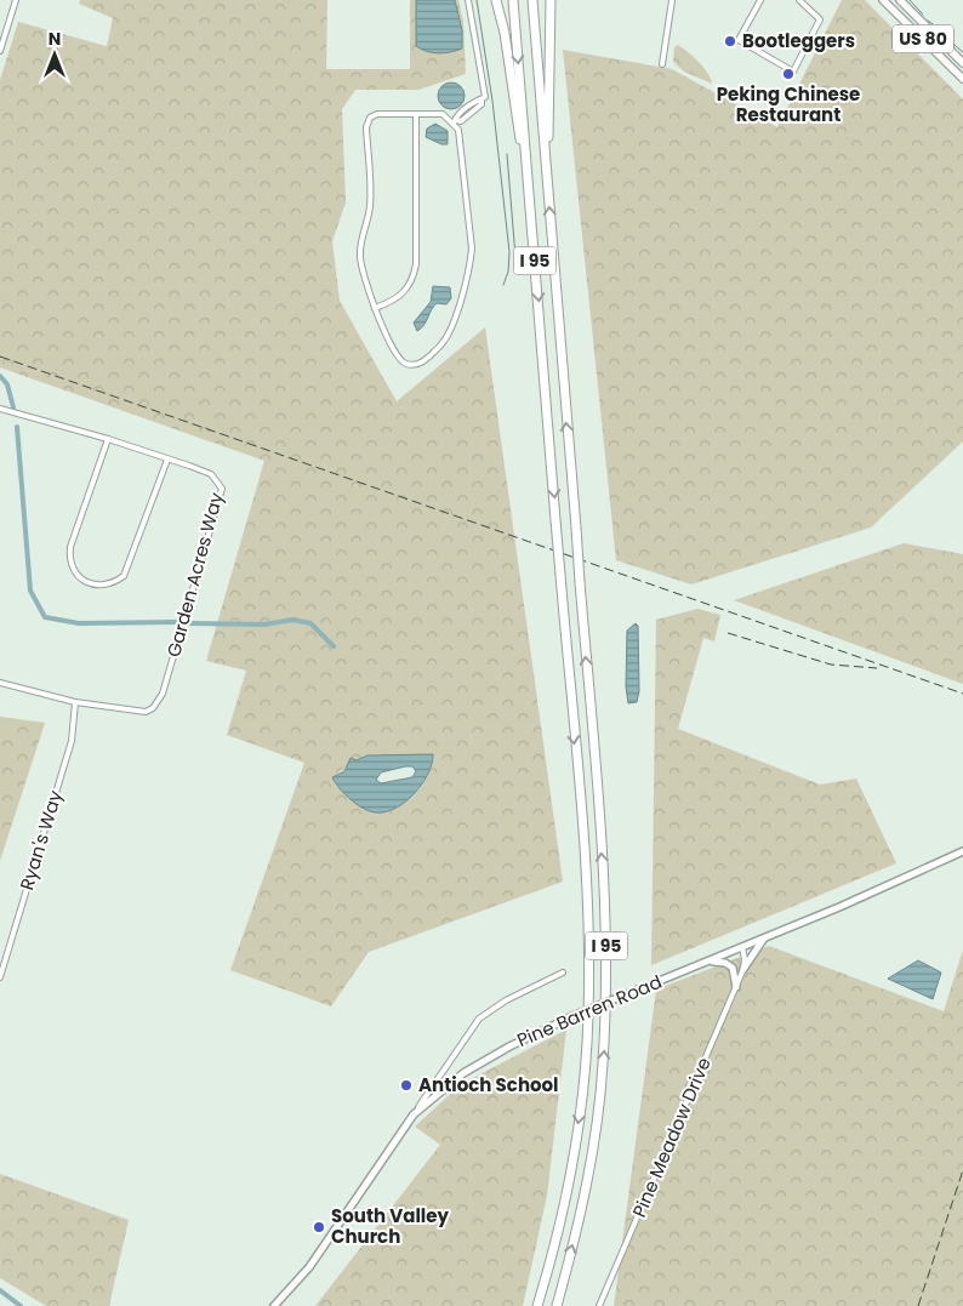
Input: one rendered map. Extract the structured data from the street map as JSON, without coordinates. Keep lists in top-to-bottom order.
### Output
{
  "streets": {
    "highway": ["I 95"],
    "main road": ["US 80", "Pine Barren Road"],
    "street": ["Garden Acres Way", "Ryan's Way", "Pine Meadow Drive"]
  },
  "crossings": [
    ["Garden Acres Way", "Ryan's Way"]
  ],
  "places": [
    "Bootleggers",
    "Peking Chinese Restaurant",
    "Antioch School",
    "South Valley Church"
  ],
  "north": "top"
}
